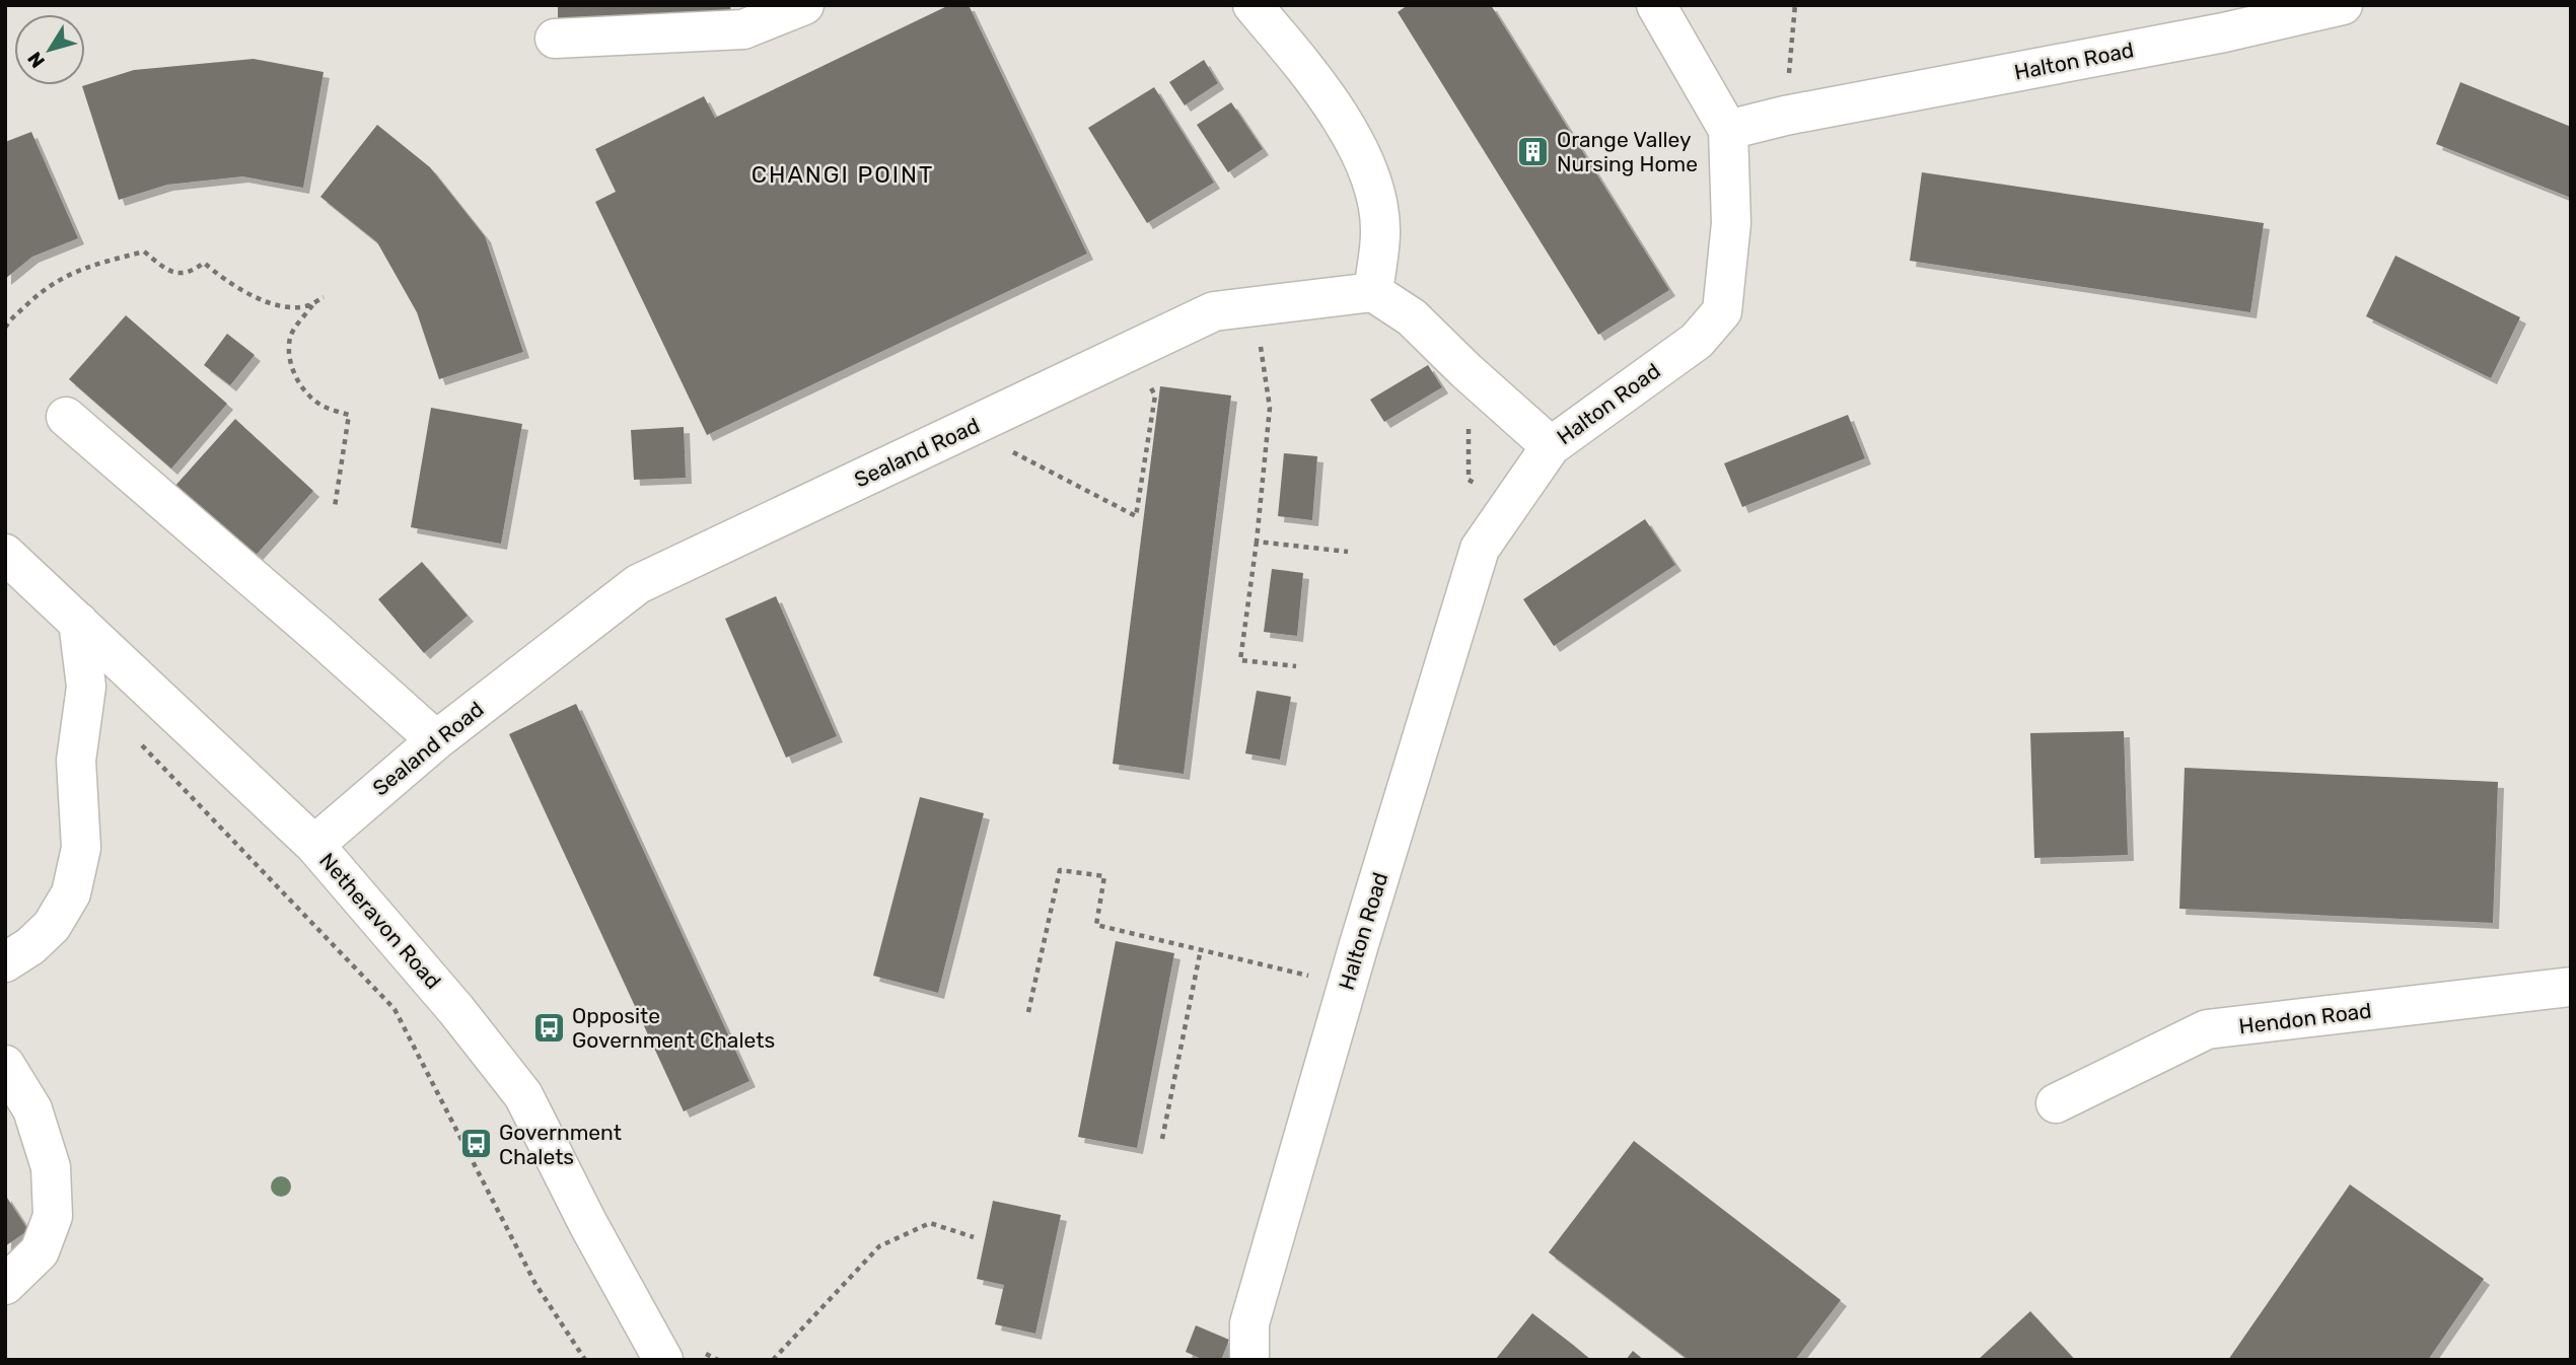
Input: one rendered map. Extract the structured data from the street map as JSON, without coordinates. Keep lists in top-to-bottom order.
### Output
{
  "streets": {
    "street": [
      "Halton Road",
      "Sealand Road",
      "Netheravon Road",
      "Hendon Road"
    ]
  },
  "crossings": [
    ["Sealand Road", "Netheravon Road"]
  ],
  "districts": ["CHANGI POINT"],
  "places": {
    "building": ["Orange Valley Nursing Home"],
    "bus stop": ["Opposite Government Chalets", "Government Chalets"]
  },
  "north": "bottom left"
}
